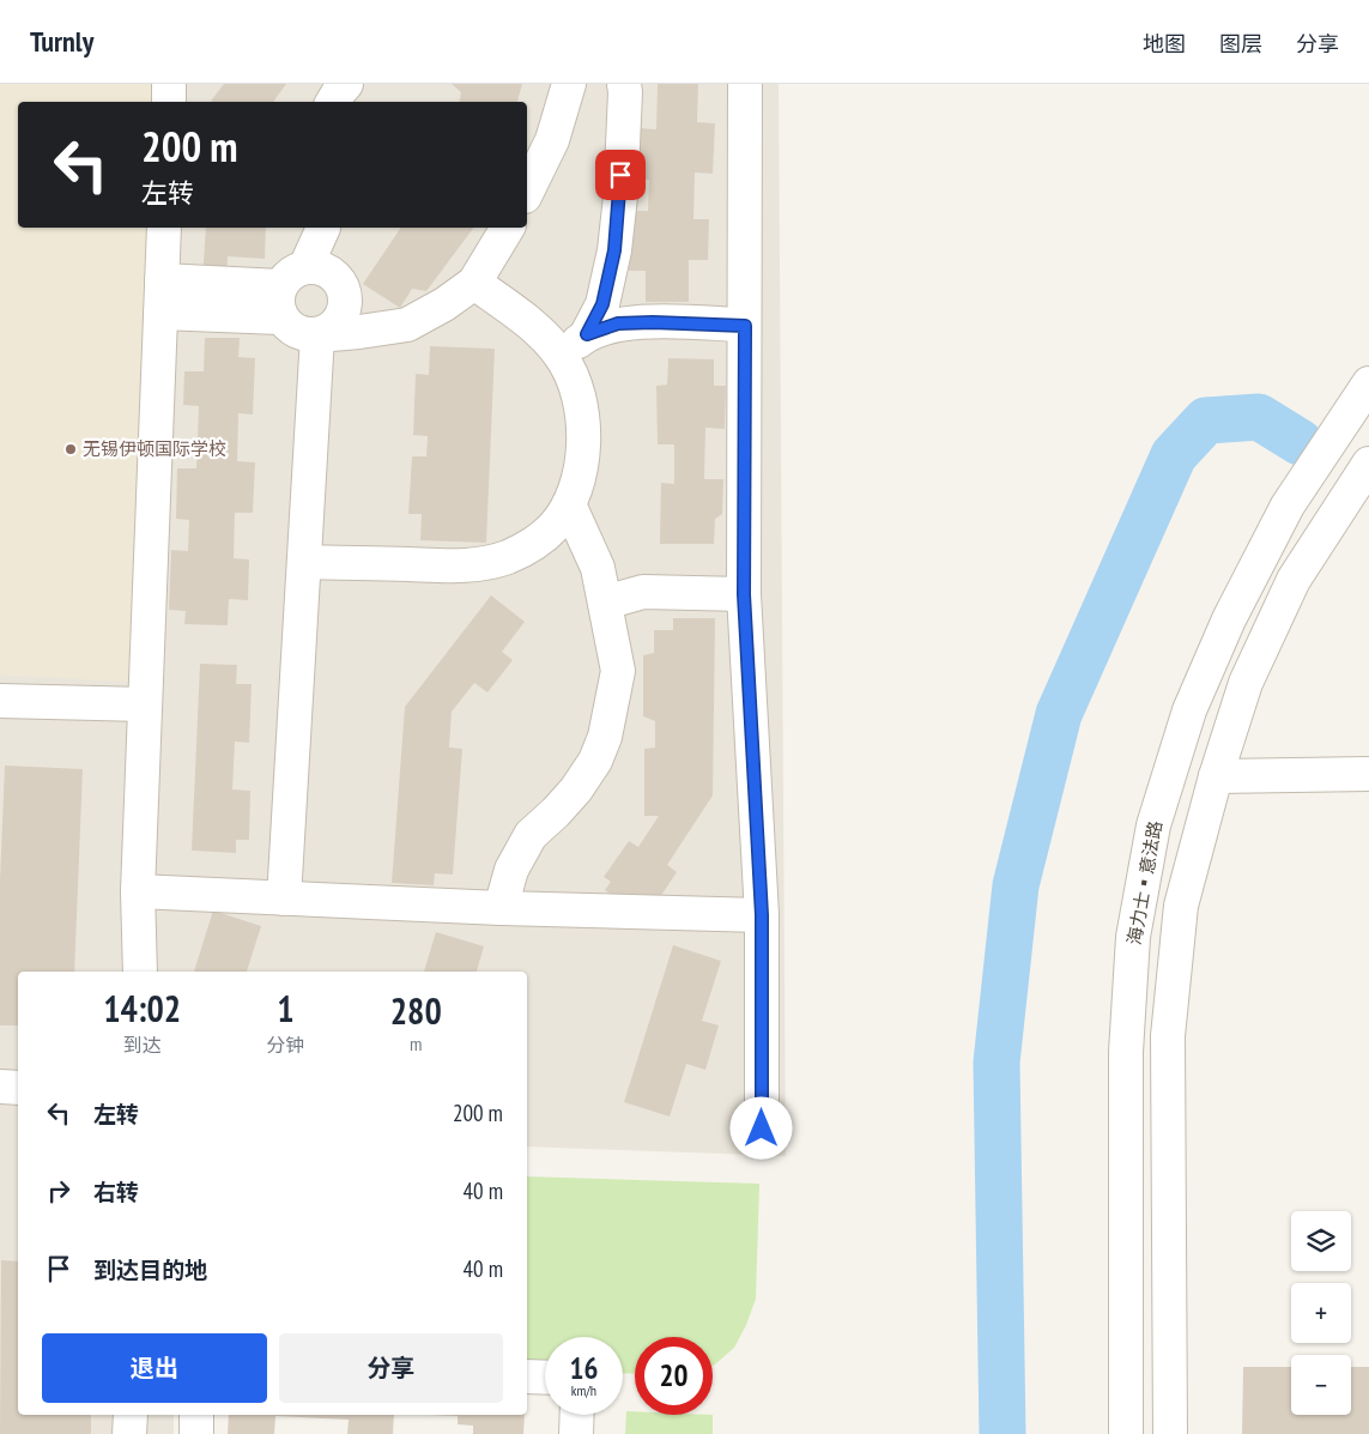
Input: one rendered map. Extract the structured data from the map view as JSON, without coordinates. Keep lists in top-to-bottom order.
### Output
{
  "streets": {
    "street": ["海力士▪意法路"]
  },
  "places": ["无锡伊顿国际学校"],
  "page": {
    "header": "Turnly",
    "nav": ["地图", "图层", "分享"],
    "turn": ["200 m", "左转"],
    "eta": [
      "14:02",
      "到达",
      "1",
      "分钟",
      "280",
      "m"
    ],
    "list": [
      {
        "name": "左转",
        "value": "200 m"
      },
      {
        "name": "右转",
        "value": "40 m"
      },
      {
        "name": "到达目的地",
        "value": "40 m"
      }
    ],
    "map_buttons": ["+", "−"],
    "buttons": ["退出", "分享"],
    "speed": "16 km/h",
    "limit": "20"
  }
}
